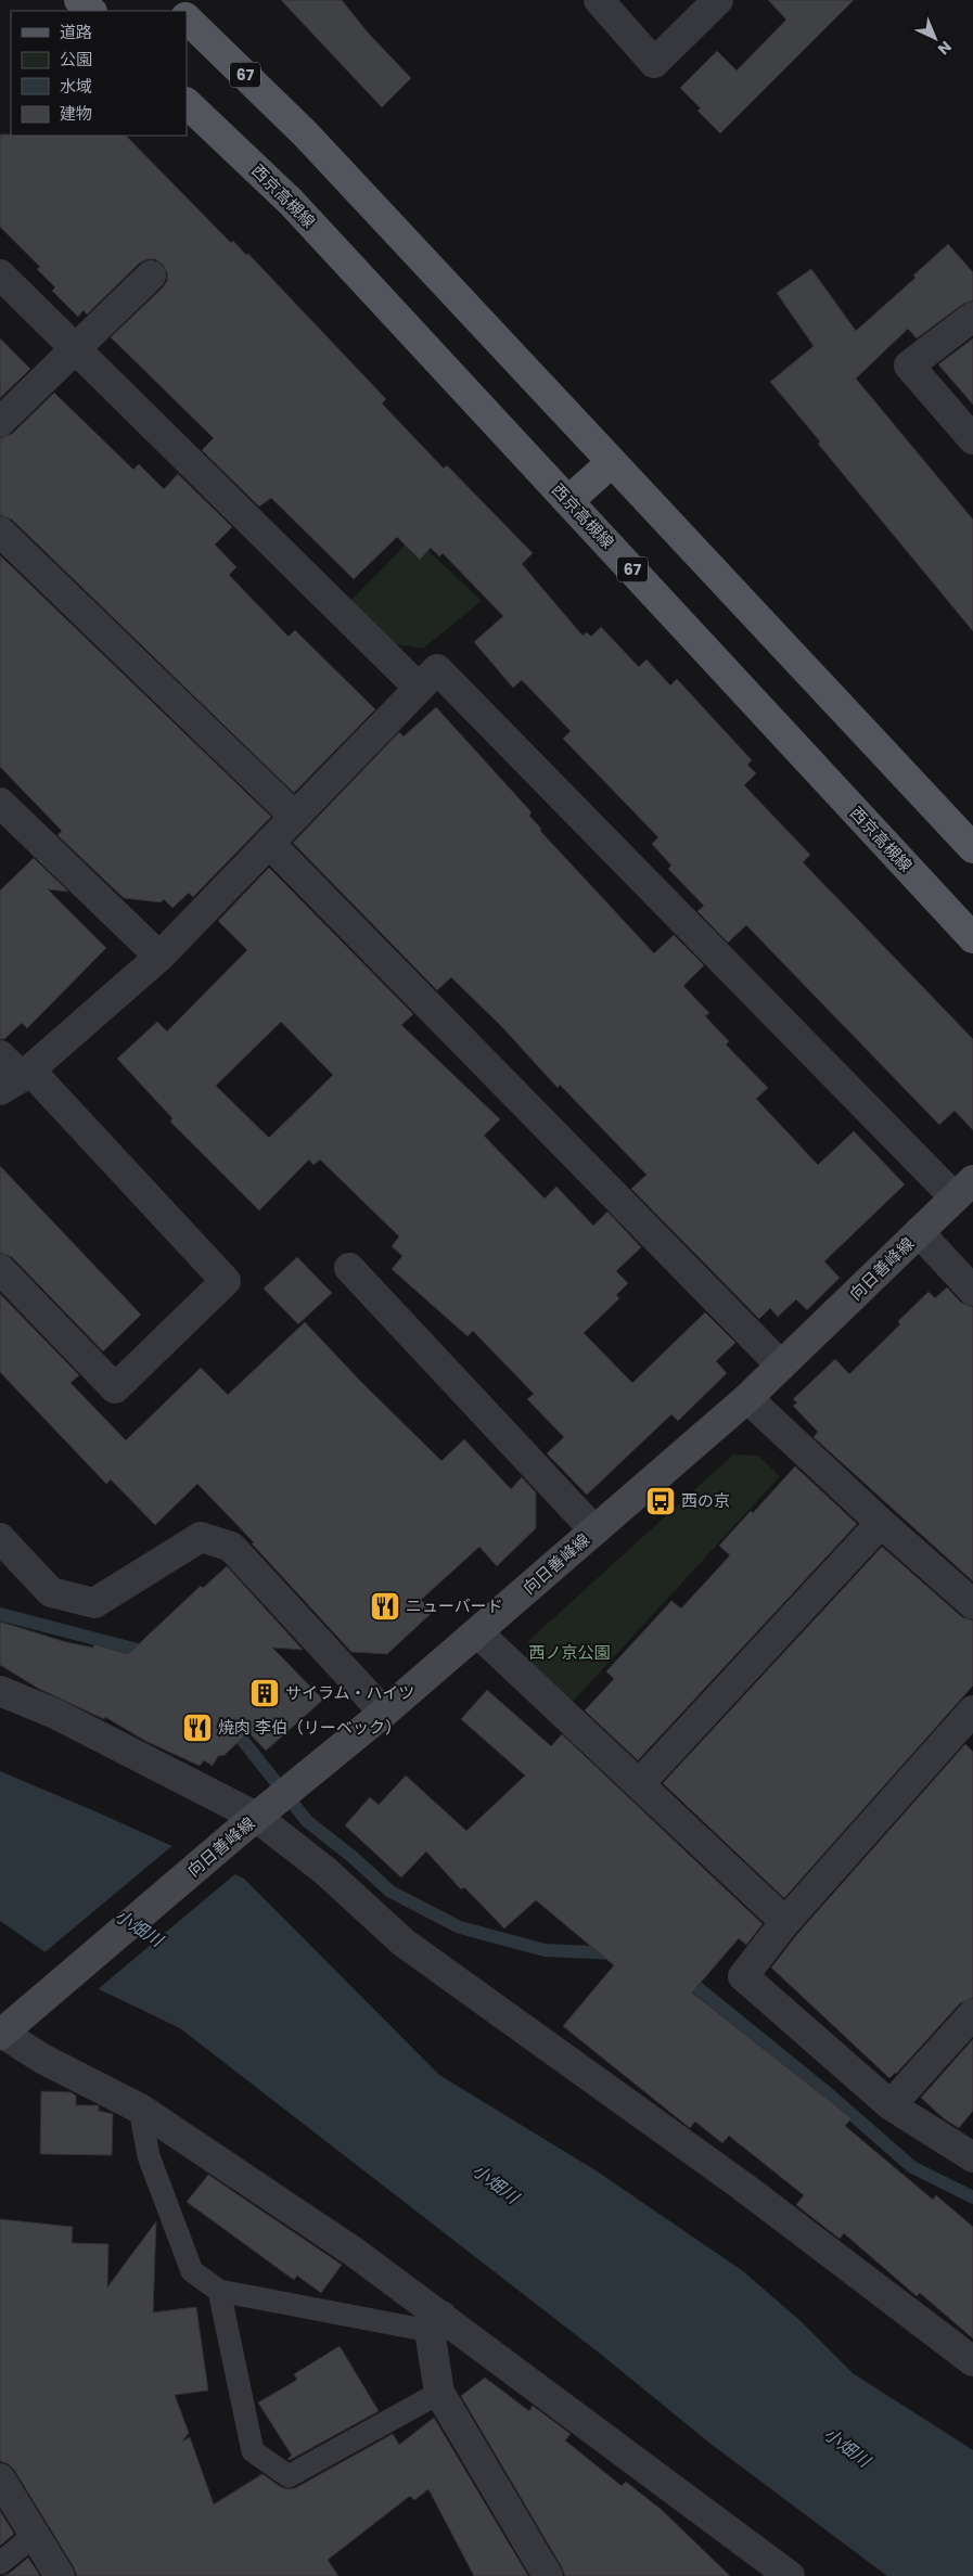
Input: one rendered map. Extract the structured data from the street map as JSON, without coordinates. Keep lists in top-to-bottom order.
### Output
{
  "streets": {
    "main road": ["67", "西京高槻線", "向日善峰線"]
  },
  "water": ["小畑川"],
  "parks": ["西ノ京公園"],
  "places": {
    "bus stop": ["西の京"],
    "restaurant": ["ニューバード", "焼肉 李伯（リーベック）"],
    "building": ["サイラム・ハイツ"]
  },
  "legend": [
    "道路",
    "公園",
    "水域",
    "建物"
  ],
  "north": "bottom right"
}
